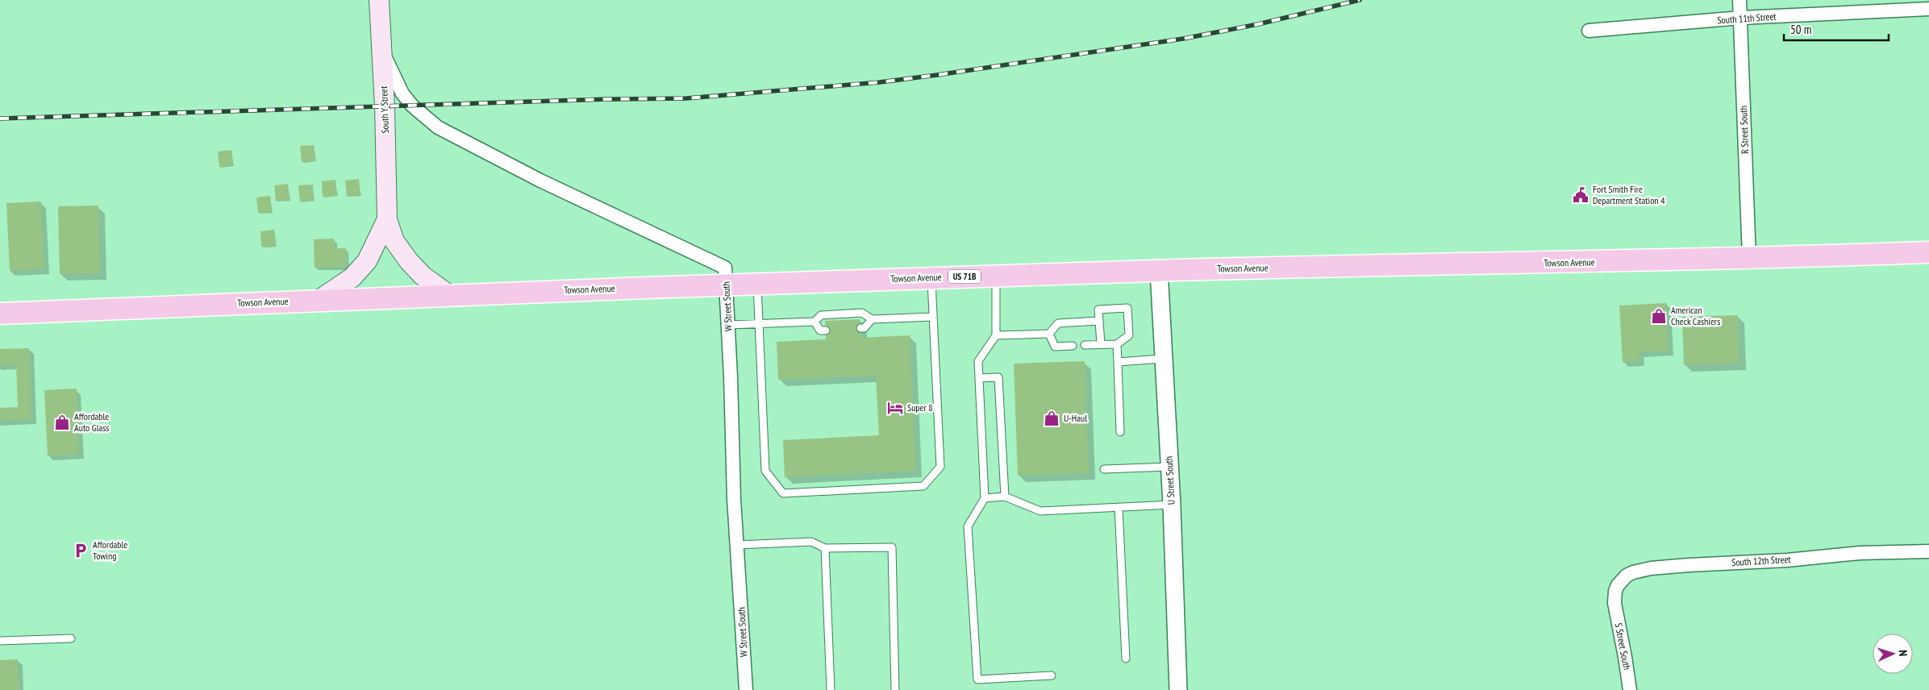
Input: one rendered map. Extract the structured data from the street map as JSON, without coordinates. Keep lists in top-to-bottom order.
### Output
{
  "streets": {
    "main road": ["South Y Street", "Towson Avenue", "US 71B"],
    "street": [
      "South 11th Street",
      "R Street South",
      "W Street South",
      "U Street South",
      "South 12th Street",
      "S Street South"
    ]
  },
  "crossings": [
    ["South 11th Street", "R Street South"],
    ["South Y Street", "Towson Avenue"],
    ["South Y Street", "W Street South"],
    ["R Street South", "Towson Avenue"],
    ["Towson Avenue", "W Street South"],
    ["Towson Avenue", "U Street South"],
    ["South 12th Street", "S Street South"]
  ],
  "places": {
    "public building": ["Fort Smith Fire Department Station 4"],
    "shop": ["American Check Cashiers", "U-Haul", "Affordable Auto Glass"],
    "hotel": ["Super 8"],
    "parking": ["Affordable Towing"]
  },
  "scale_bar": "50 m",
  "north": "right"
}
